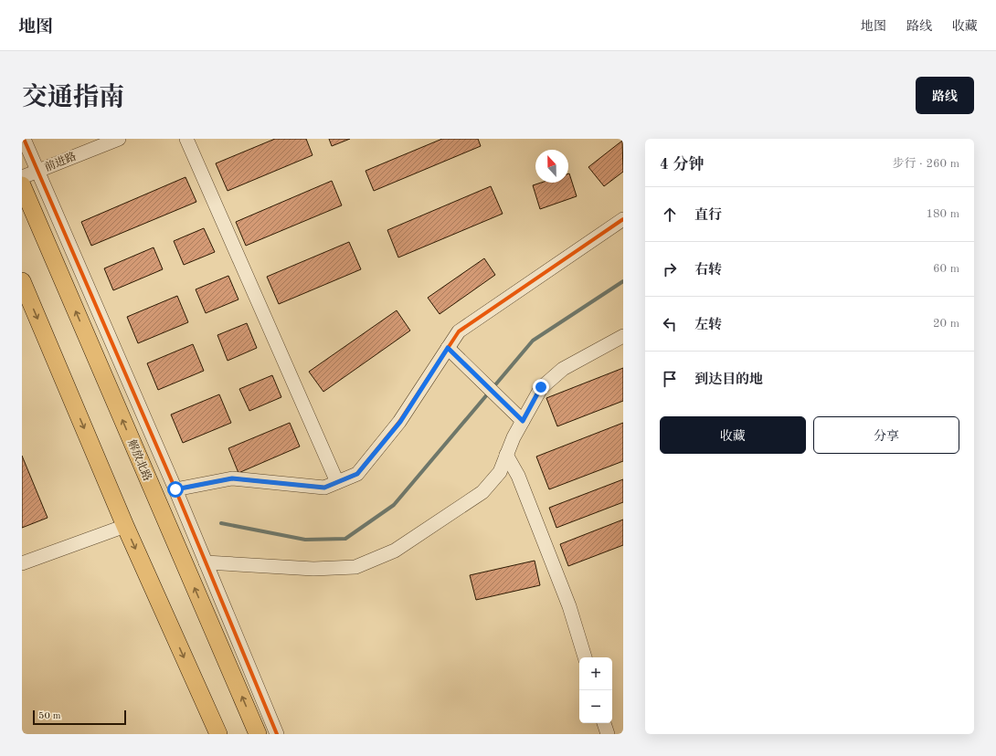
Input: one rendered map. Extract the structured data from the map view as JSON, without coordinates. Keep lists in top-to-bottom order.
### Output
{
  "streets": {
    "main road": ["解放北路"],
    "street": ["前进路"]
  },
  "scale_bar": "50 m",
  "north": "top",
  "page": {
    "header": "地图",
    "nav": ["地图", "路线", "收藏"],
    "title": "交通指南",
    "buttons": [
      "路线",
      ["收藏", "分享"]
    ],
    "heading": ["4 分钟", "步行 · 260 m"],
    "list": [
      ["直行", "180 m"],
      ["右转", "60 m"],
      ["左转", "20 m"],
      "到达目的地"
    ],
    "map_buttons": ["+", "−"],
    "scale": "50 m"
  }
}
